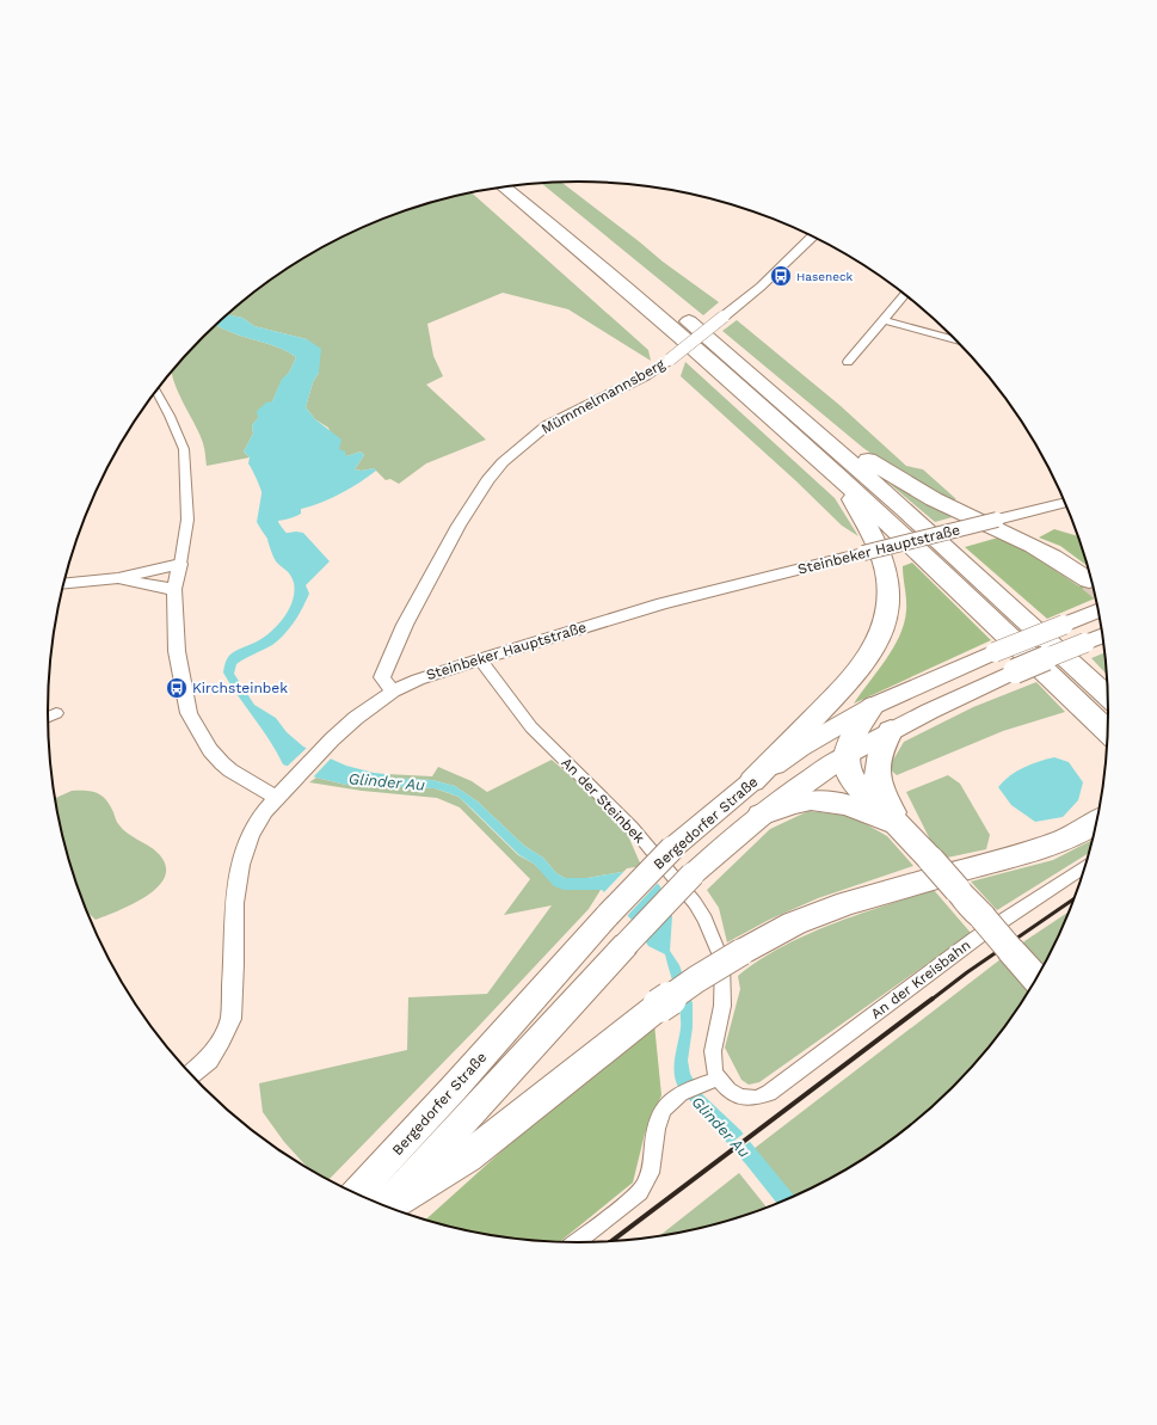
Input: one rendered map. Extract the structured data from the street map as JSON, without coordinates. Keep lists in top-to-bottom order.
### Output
{
  "streets": {
    "highway": ["Bergedorfer Straße"],
    "street": [
      "Mümmelmannsberg",
      "Steinbeker Hauptstraße",
      "An der Steinbek",
      "An der Kreisbahn"
    ]
  },
  "crossings": [
    ["Mümmelmannsberg", "Steinbeker Hauptstraße"],
    ["Steinbeker Hauptstraße", "An der Steinbek"],
    ["An der Steinbek", "An der Kreisbahn"]
  ],
  "water": ["Glinder Au"],
  "places": {
    "bus stop": ["Haseneck", "Kirchsteinbek"]
  }
}
